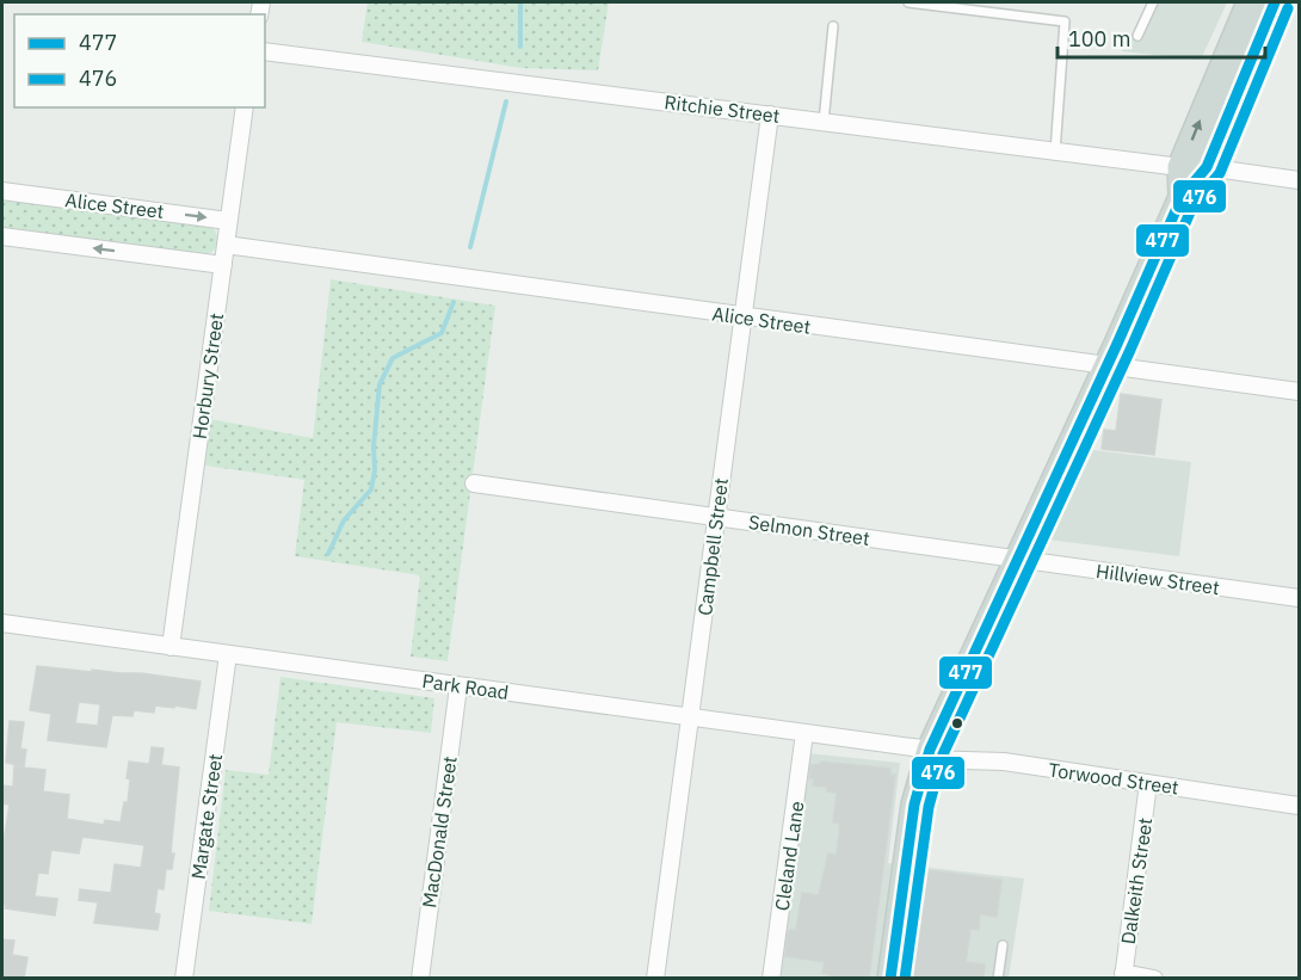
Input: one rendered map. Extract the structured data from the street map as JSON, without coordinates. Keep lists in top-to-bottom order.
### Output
{
  "streets": {
    "street": [
      "Ritchie Street",
      "Alice Street",
      "Horbury Street",
      "Selmon Street",
      "Campbell Street",
      "Hillview Street",
      "Park Road",
      "Torwood Street",
      "Margate Street",
      "MacDonald Street",
      "Cleland Lane",
      "Dalkeith Street"
    ]
  },
  "crossings": [
    ["Ritchie Street", "Campbell Street"],
    ["Alice Street", "Horbury Street"],
    ["Alice Street", "Campbell Street"],
    ["Horbury Street", "Park Road"],
    ["Selmon Street", "Campbell Street"],
    ["Selmon Street", "Hillview Street"],
    ["Campbell Street", "Park Road"],
    ["Park Road", "Torwood Street"],
    ["Park Road", "Margate Street"],
    ["Park Road", "MacDonald Street"],
    ["Park Road", "Cleland Lane"],
    ["Torwood Street", "Dalkeith Street"]
  ],
  "lines": ["transit line 477", "transit line 476"],
  "legend": ["477", "476"],
  "scale_bar": "100 m"
}
